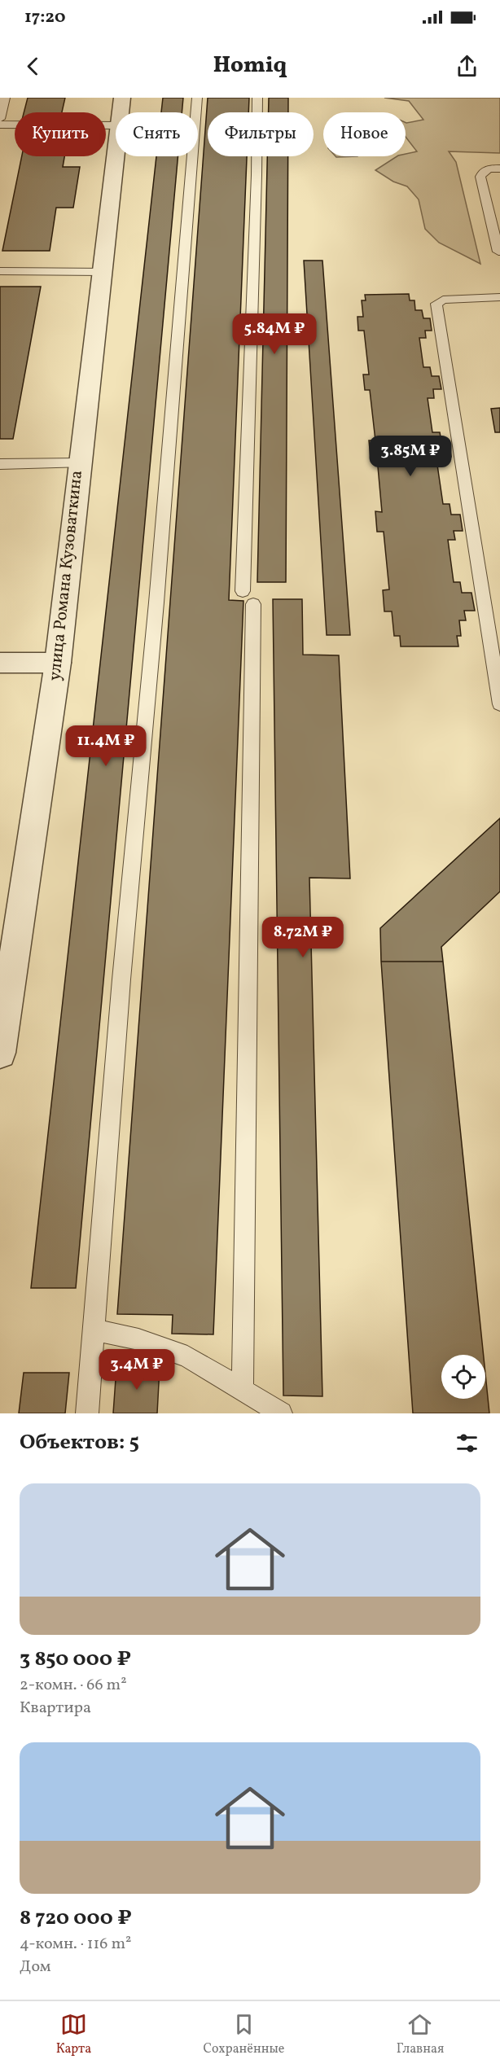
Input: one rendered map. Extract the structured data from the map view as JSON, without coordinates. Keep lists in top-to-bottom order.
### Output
{
  "streets": {
    "street": ["улица Романа Кузоваткина"]
  },
  "page": {
    "status": "17:20",
    "header": "Homiq",
    "chip": [
      "Купить",
      "Снять",
      "Фильтры",
      "Новое"
    ],
    "price": [
      "5.84M ₽",
      "3.85M ₽",
      "11.4M ₽",
      "8.72M ₽",
      "3.4M ₽"
    ],
    "heading": "Объектов: 5",
    "list": [
      {
        "name": "3 850 000 ₽",
        "note": "2-комн. · 66 m² · Квартира"
      },
      {
        "name": "8 720 000 ₽",
        "note": "4-комн. · 116 m² · Дом"
      }
    ],
    "tabs": ["Карта", "Сохранённые", "Главная"]
  }
}
